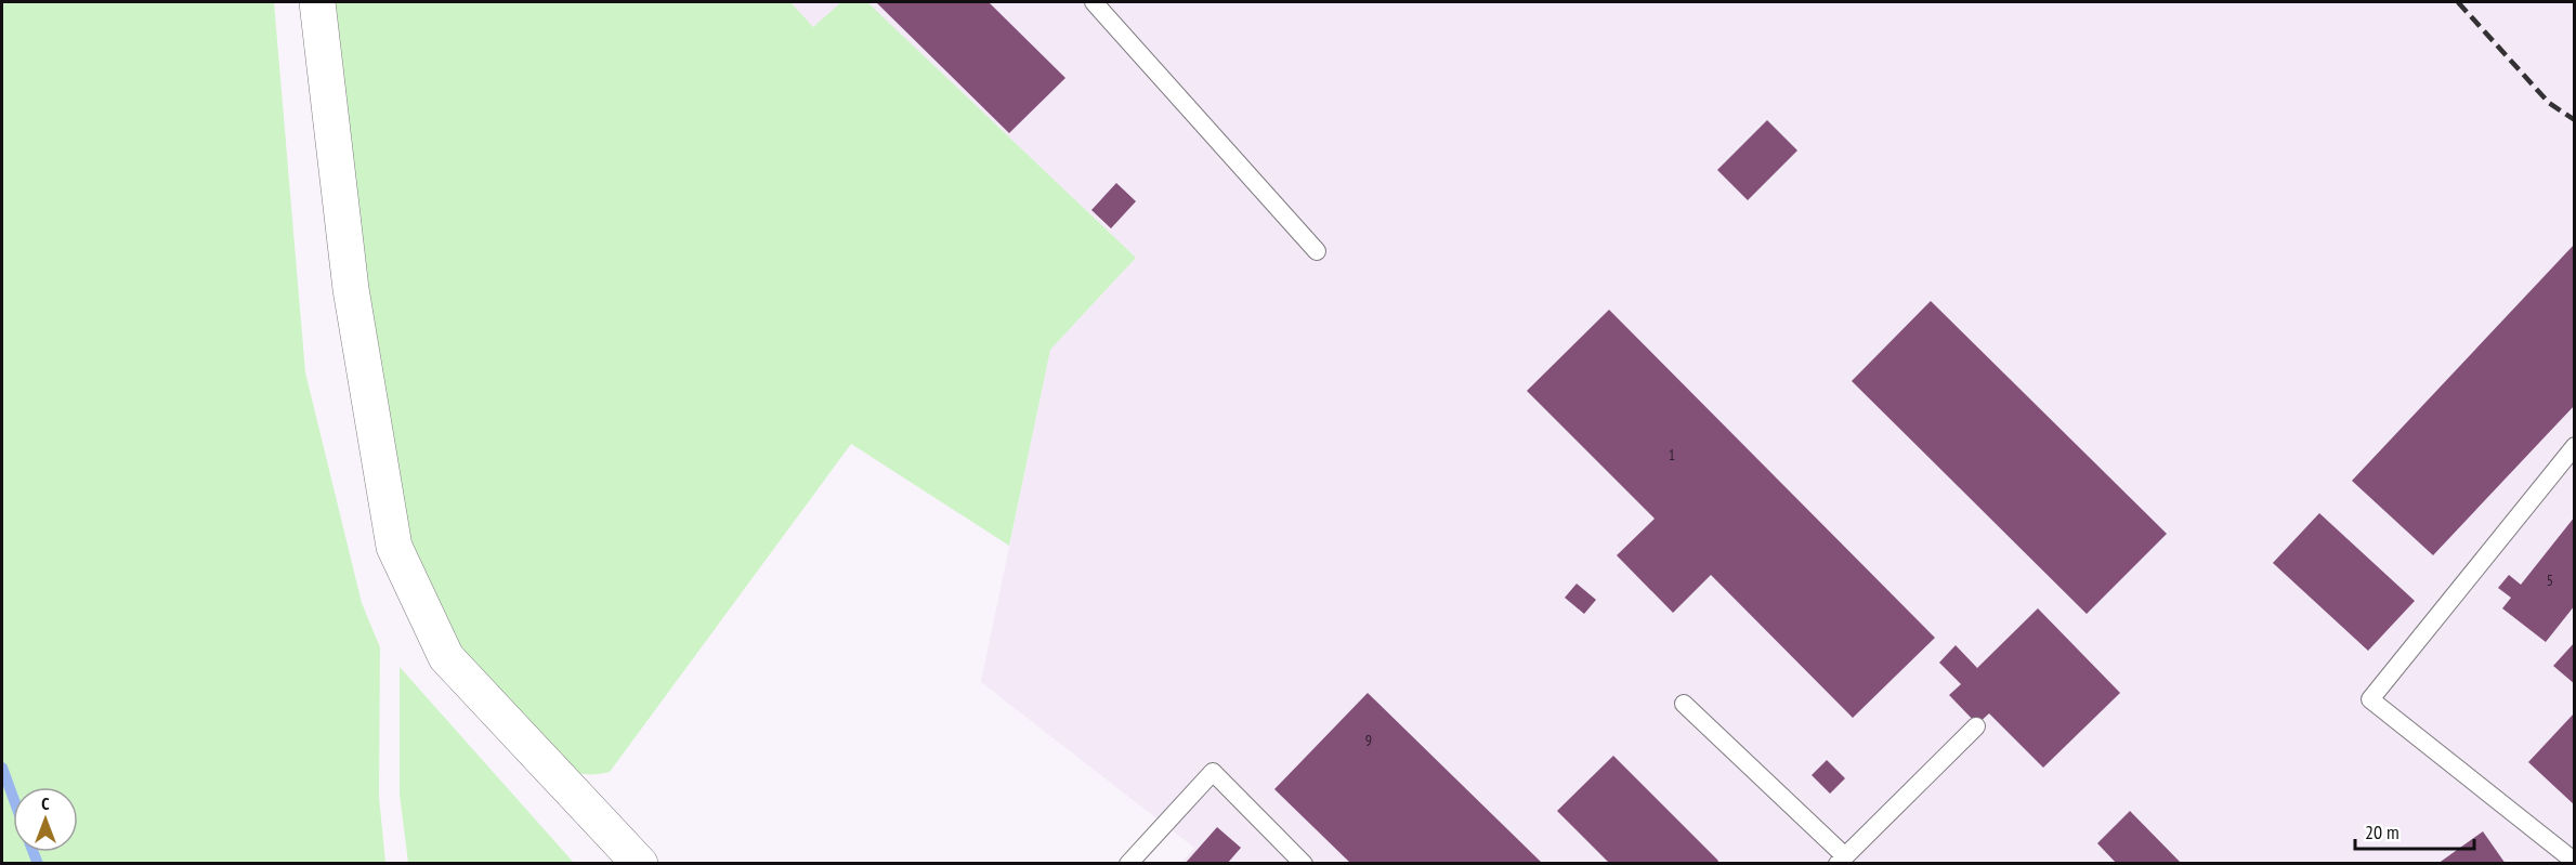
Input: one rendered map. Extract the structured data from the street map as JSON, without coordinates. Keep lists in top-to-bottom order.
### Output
{
  "house_numbers": ["1", "5", "9"],
  "scale_bar": "20 m",
  "north": "top"
}
